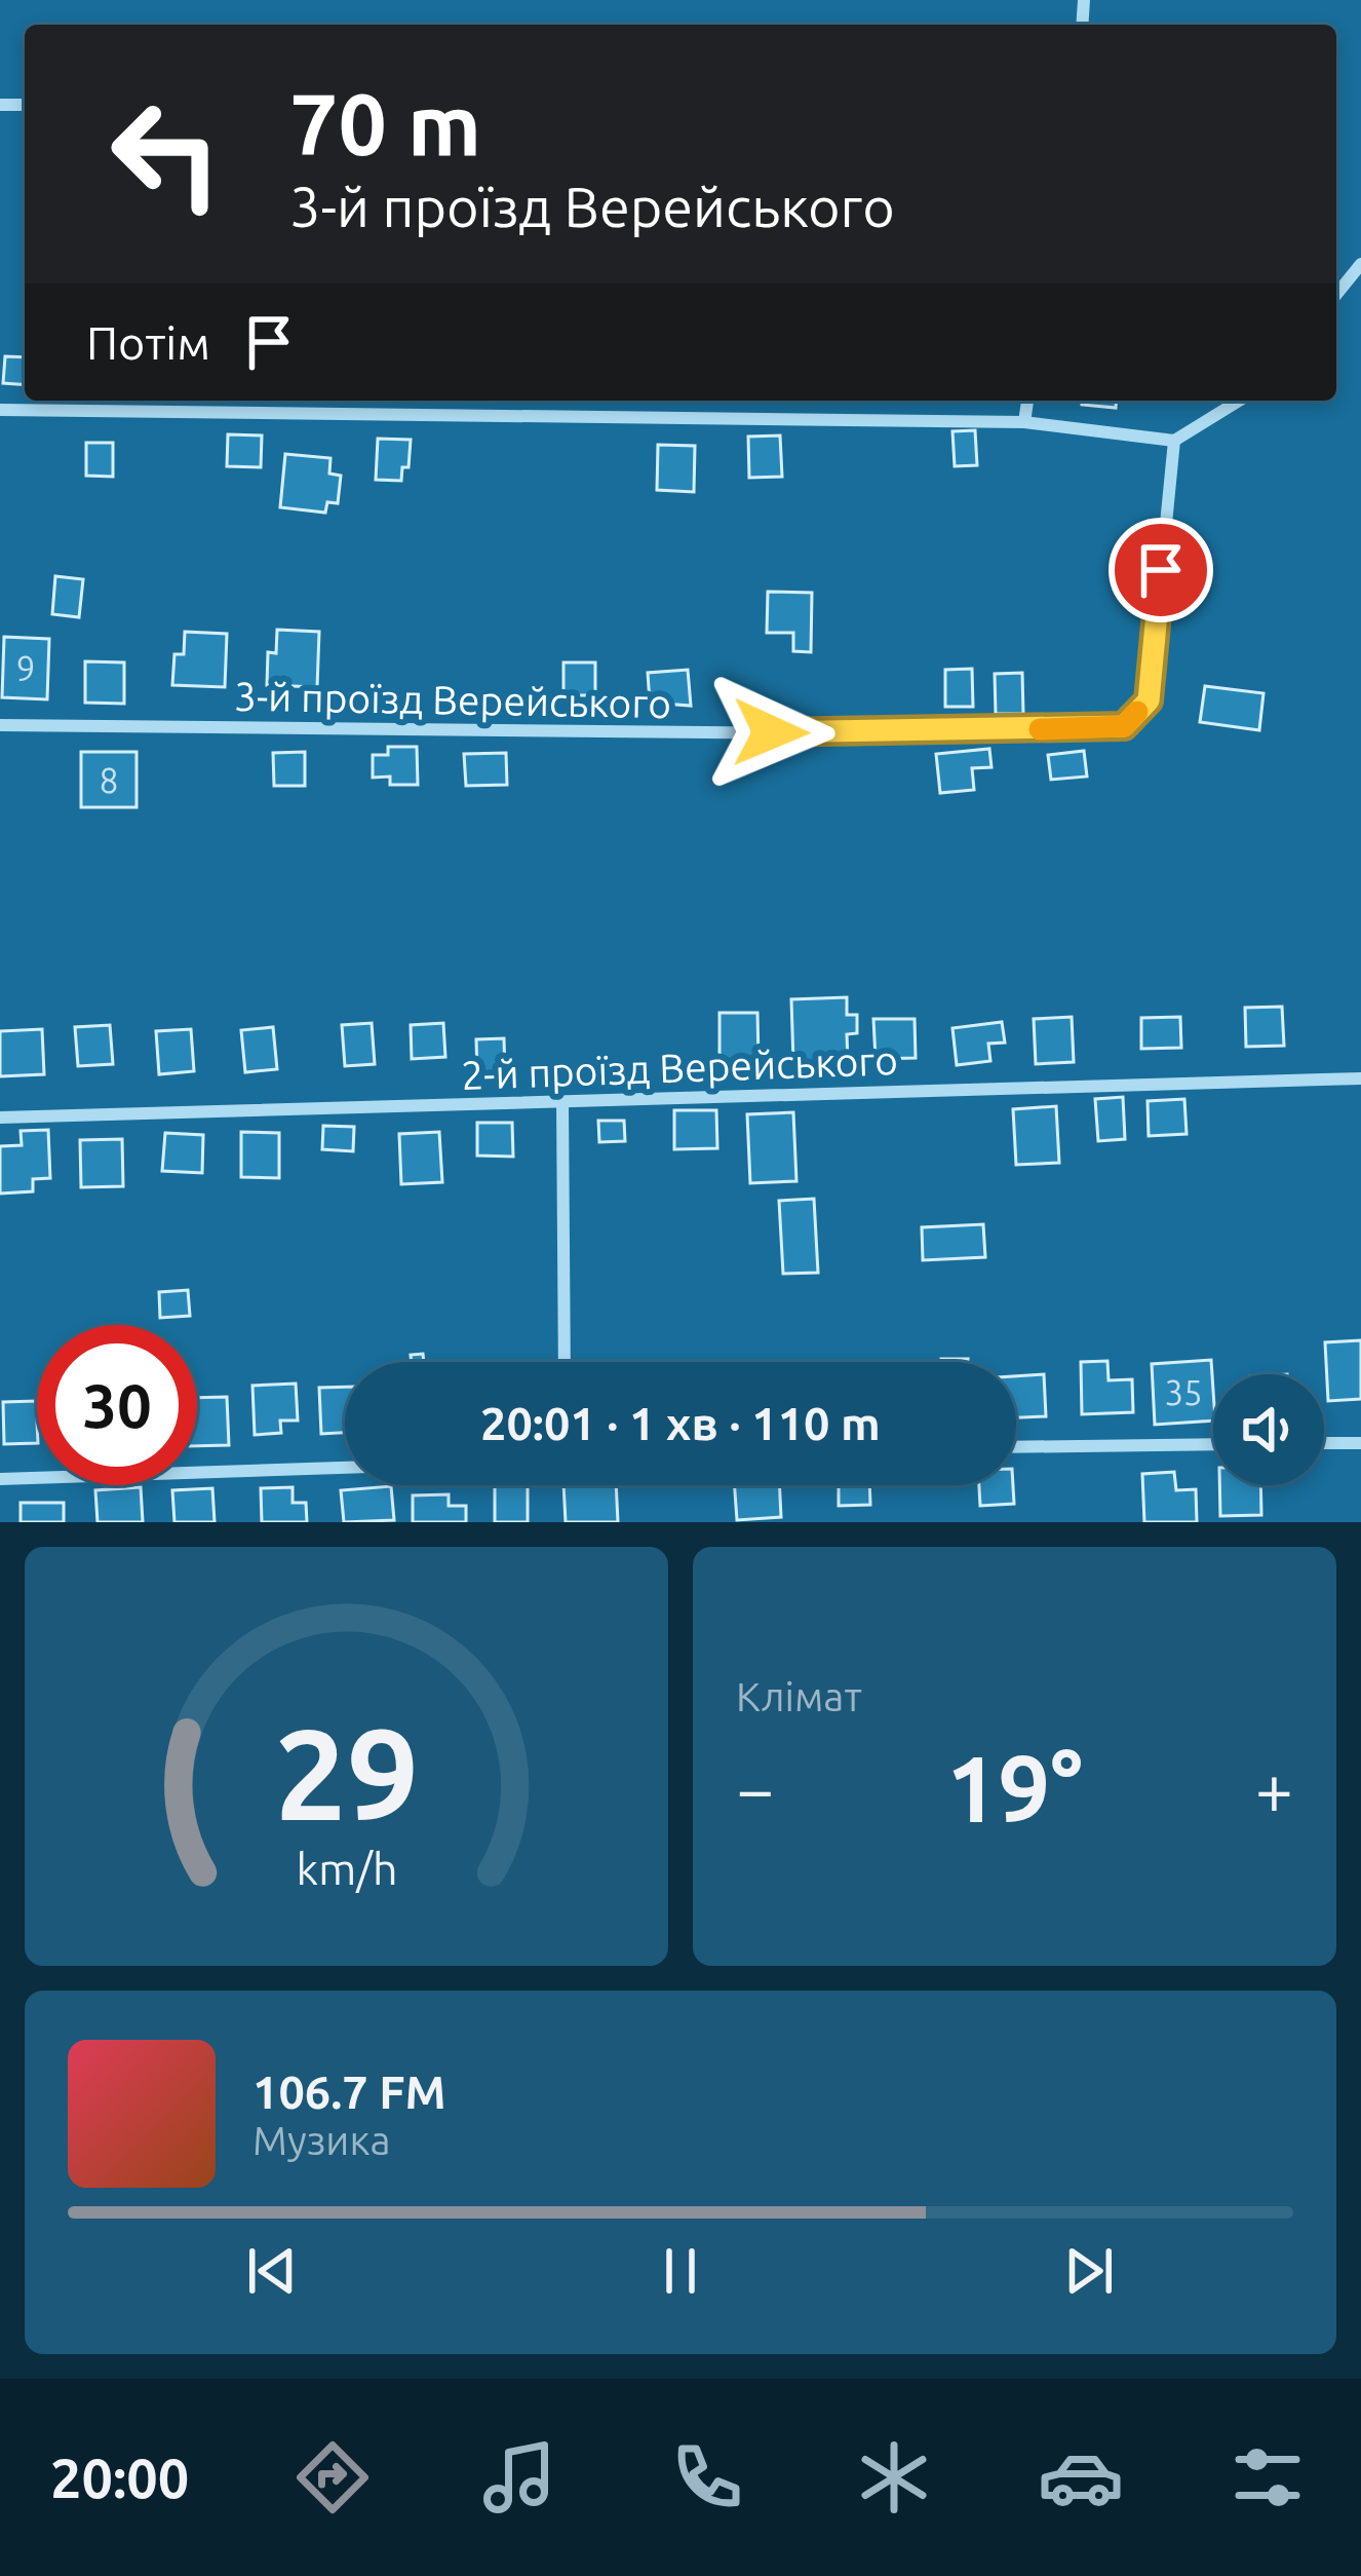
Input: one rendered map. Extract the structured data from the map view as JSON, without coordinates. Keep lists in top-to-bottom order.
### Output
{
  "streets": {
    "street": ["3-й проїзд Верейського", "2-й проїзд Верейського"]
  },
  "house_numbers": ["9", "8", "35"],
  "page": {
    "turn": ["70 m", "3-й проїзд Верейського"],
    "then": "Потім",
    "limit": "30",
    "trip": "20:01 · 1 хв · 110 m",
    "tile": "Клімат",
    "heat": ["−", "19°", "+"],
    "song": ["106.7 FM", "Музика"],
    "tabs": "20:00",
    "gauge": ["29", "km/h"]
  }
}
